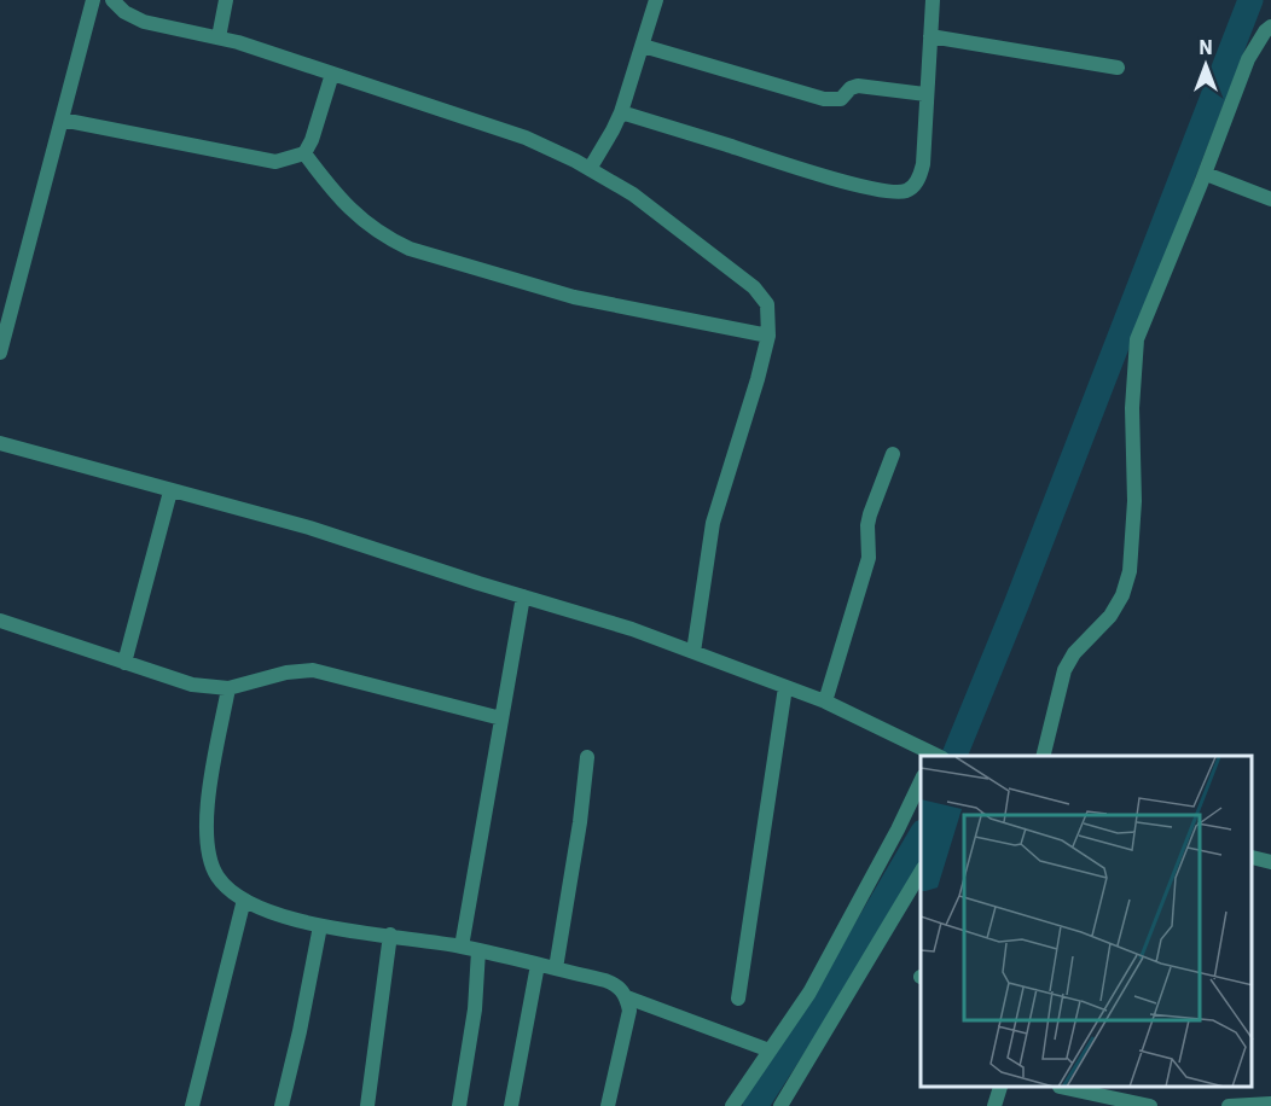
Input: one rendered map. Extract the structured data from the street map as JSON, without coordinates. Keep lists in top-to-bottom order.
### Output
{
  "north": "top"
}
